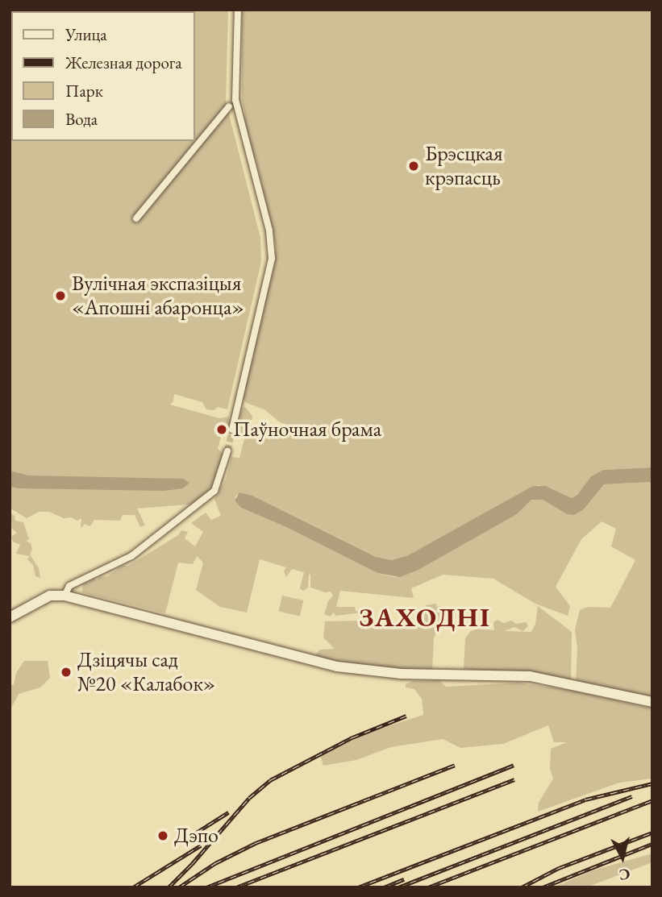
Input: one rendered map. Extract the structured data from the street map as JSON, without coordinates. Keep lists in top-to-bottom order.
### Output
{
  "districts": ["ЗАХОДНІ"],
  "places": [
    "Брэсцкая крэпасць",
    "Вулічная экспазіцыя «Апошні абаронца»",
    "Паўночная брама",
    "Дзіцячы сад №20 «Калабок»",
    "Дэпо"
  ],
  "legend": [
    "Улица",
    "Железная дорога",
    "Парк",
    "Вода"
  ],
  "north": "bottom"
}
